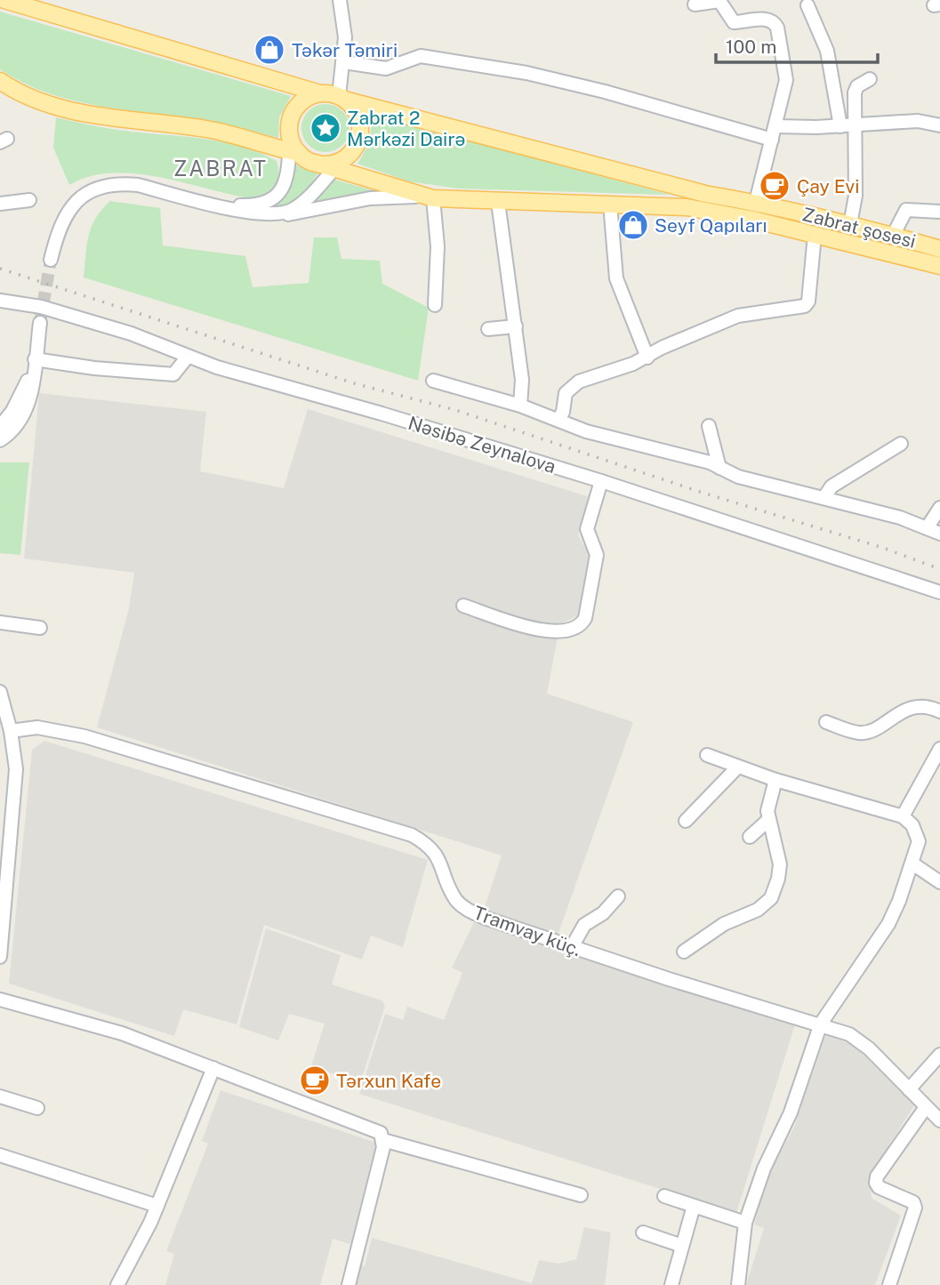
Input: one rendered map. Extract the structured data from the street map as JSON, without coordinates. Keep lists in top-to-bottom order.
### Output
{
  "streets": {
    "main road": ["Zabrat şosesi"],
    "street": ["Nəsibə Zeynalova", "Tramvay küç."]
  },
  "districts": ["ZABRAT"],
  "places": {
    "shop": ["Təkər Təmiri", "Seyf Qapıları"],
    "place": ["Zabrat 2 Mərkəzi Dairə"],
    "cafe": ["Çay Evi", "Tərxun Kafe"]
  },
  "scale_bar": "100 m"
}
